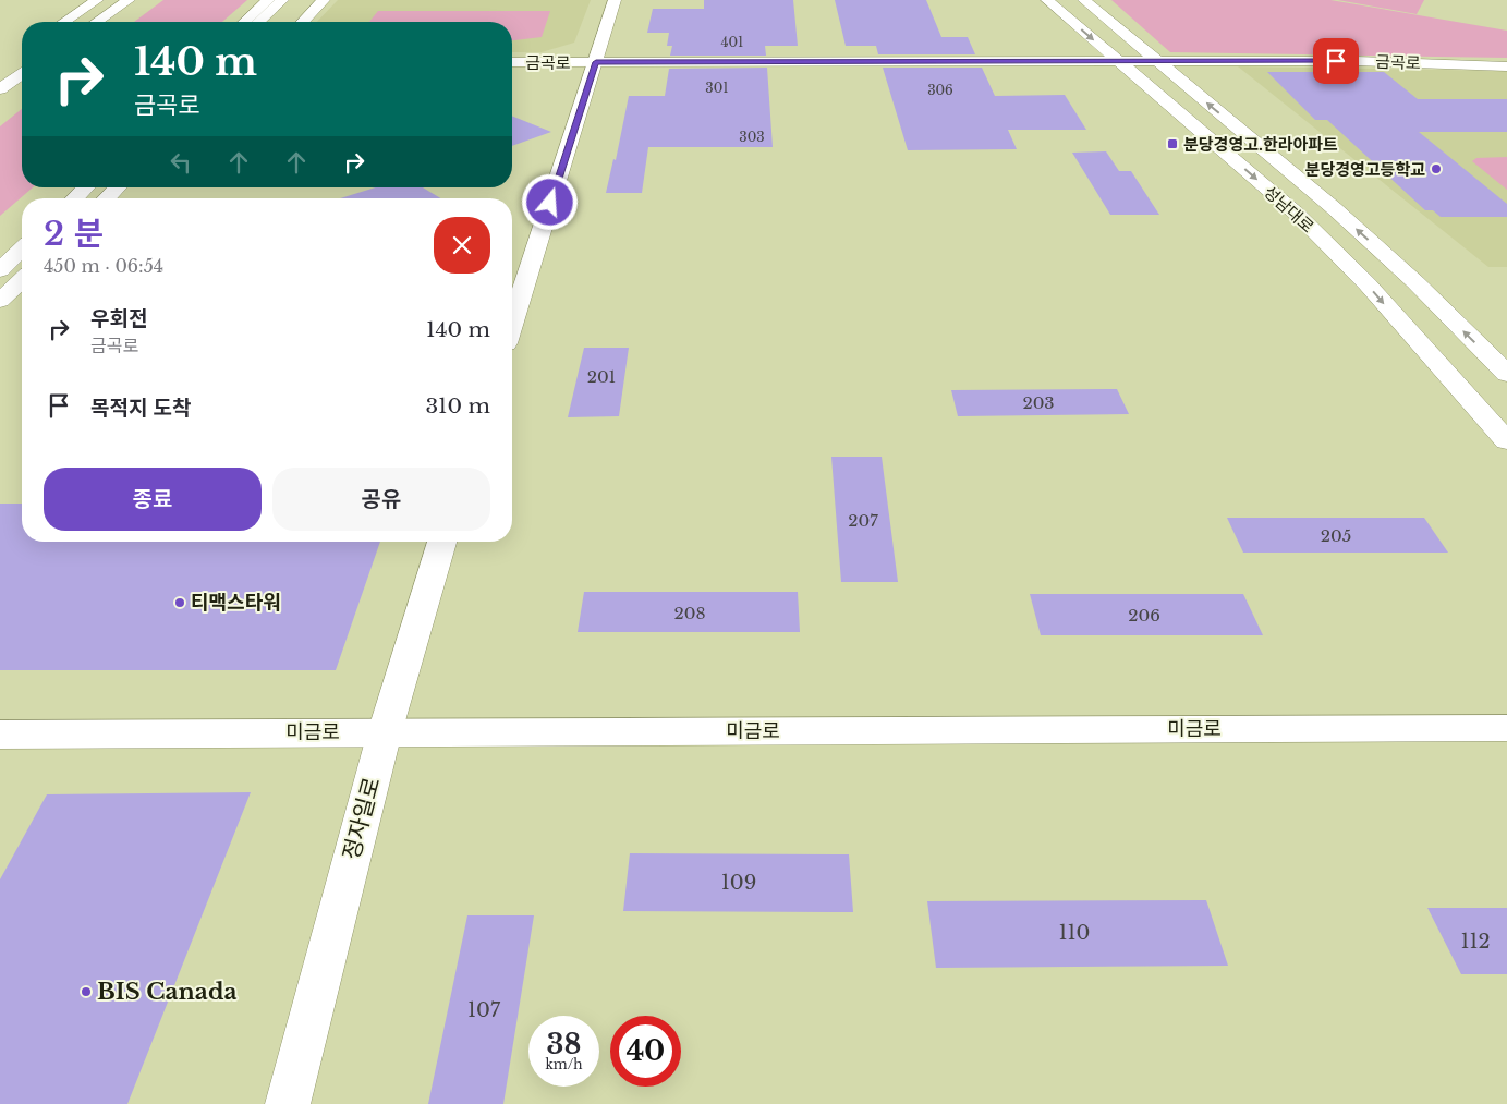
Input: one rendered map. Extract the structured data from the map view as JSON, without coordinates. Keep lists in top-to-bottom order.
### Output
{
  "streets": {
    "main road": [
      "금곡로",
      "성남대로",
      "미금로",
      "정자일로"
    ]
  },
  "crossings": [
    ["금곡로", "성남대로"],
    ["미금로", "정자일로"]
  ],
  "places": {
    "transit": ["분당경영고.한라아파트"],
    "other": ["분당경영고등학교", "티맥스타워", "BIS Canada"]
  },
  "house_numbers": [
    "401",
    "301",
    "306",
    "303",
    "201",
    "203",
    "207",
    "205",
    "208",
    "206",
    "109",
    "110",
    "112",
    "107"
  ],
  "page": {
    "turn": ["140 m", "금곡로"],
    "heading": ["2 분", "450 m · 06:54"],
    "list": [
      {
        "name": "우회전",
        "note": "금곡로",
        "value": "140 m"
      },
      {
        "name": "목적지 도착",
        "value": "310 m"
      }
    ],
    "buttons": ["종료", "공유"],
    "speed": "38 km/h",
    "limit": "40"
  }
}
